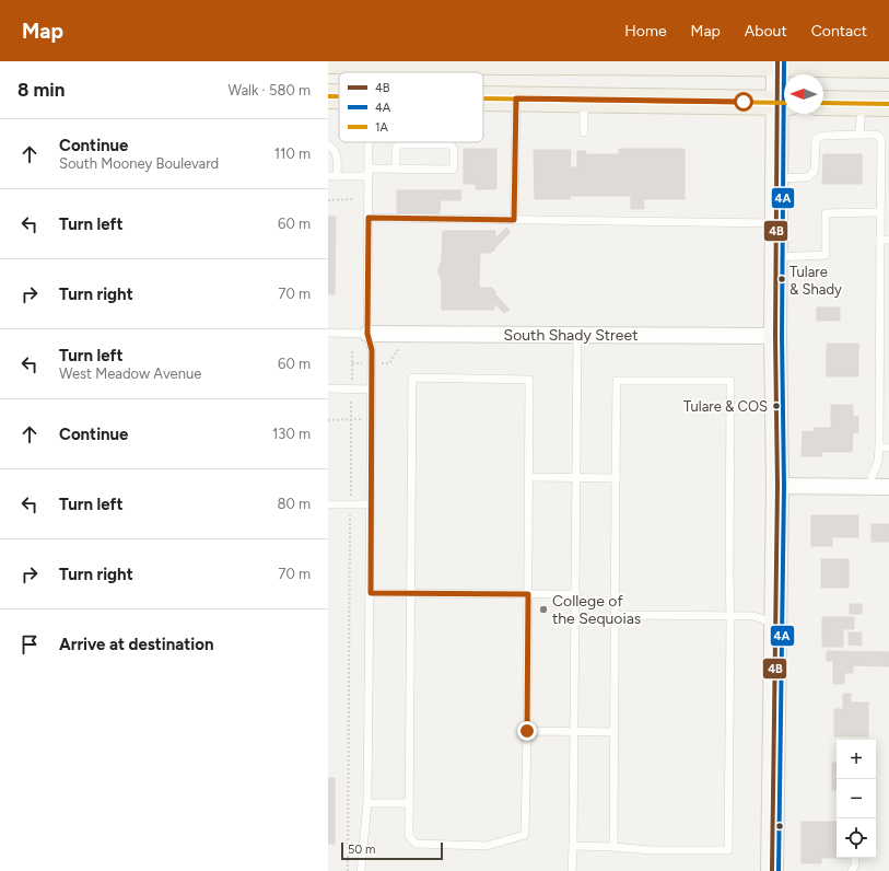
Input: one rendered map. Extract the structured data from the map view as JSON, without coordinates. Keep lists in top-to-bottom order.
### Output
{
  "streets": {
    "street": ["South Shady Street"]
  },
  "places": ["Tulare & Shady", "Tulare & COS", "College of the Sequoias"],
  "lines": ["transit line 4B", "transit line 4A", "transit line 1A"],
  "legend": ["4B", "4A", "1A"],
  "scale_bar": "50 m",
  "north": "left",
  "page": {
    "header": "Map",
    "nav": [
      "Home",
      "Map",
      "About",
      "Contact"
    ],
    "heading": ["8 min", "Walk · 580 m"],
    "list": [
      ["Continue", "South Mooney Boulevard", "110 m"],
      ["Turn left", "60 m"],
      ["Turn right", "70 m"],
      ["Turn left", "West Meadow Avenue", "60 m"],
      ["Continue", "130 m"],
      ["Turn left", "80 m"],
      ["Turn right", "70 m"],
      "Arrive at destination"
    ],
    "map_buttons": ["+", "−"],
    "scale": "50 m"
  }
}
